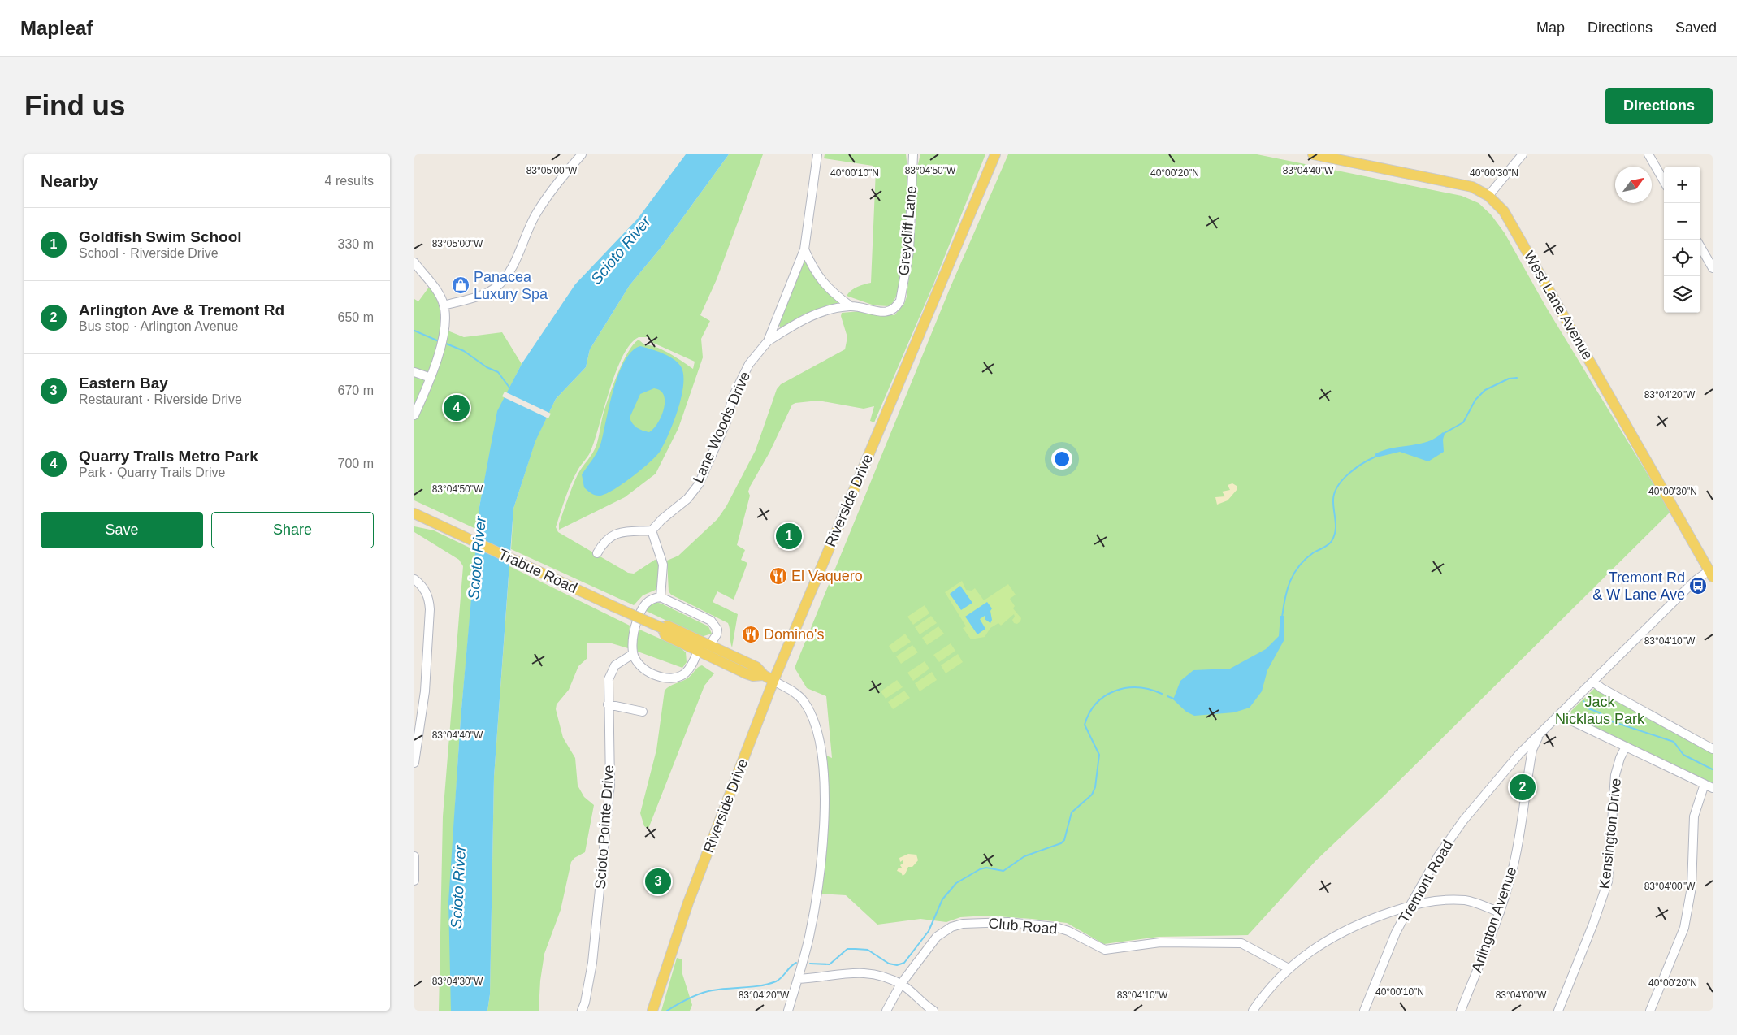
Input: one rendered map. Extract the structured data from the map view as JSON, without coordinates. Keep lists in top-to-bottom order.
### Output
{
  "streets": {
    "main road": ["West Lane Avenue", "Riverside Drive", "Trabue Road"],
    "street": [
      "Greycliff Lane",
      "Lane Woods Drive",
      "Scioto Pointe Drive",
      "Kensington Drive",
      "Tremont Road",
      "Arlington Avenue",
      "Club Road"
    ]
  },
  "crossings": [
    ["Greycliff Lane", "Lane Woods Drive"],
    ["West Lane Avenue", "Tremont Road"],
    ["Riverside Drive", "Trabue Road"],
    ["Tremont Road", "Arlington Avenue"]
  ],
  "water": ["Scioto River"],
  "parks": ["Jack Nicklaus Park"],
  "places": {
    "shop": ["Panacea Luxury Spa"],
    "restaurant": ["El Vaquero", "Domino's"],
    "bus stop": ["Tremont Rd & W Lane Ave"]
  },
  "north": "top right",
  "page": {
    "header": "Mapleaf",
    "nav": ["Map", "Directions", "Saved"],
    "buttons": [
      "Directions",
      ["Save", "Share"]
    ],
    "title": "Find us",
    "heading": ["Nearby", "4 results"],
    "map_buttons": ["+", "−"],
    "list": [
      {
        "mark": "1",
        "name": "Goldfish Swim School",
        "note": "School · Riverside Drive",
        "value": "330 m"
      },
      {
        "mark": "2",
        "name": "Arlington Ave & Tremont Rd",
        "note": "Bus stop · Arlington Avenue",
        "value": "650 m"
      },
      {
        "mark": "3",
        "name": "Eastern Bay",
        "note": "Restaurant · Riverside Drive",
        "value": "670 m"
      },
      {
        "mark": "4",
        "name": "Quarry Trails Metro Park",
        "note": "Park · Quarry Trails Drive",
        "value": "700 m"
      }
    ],
    "pins": [
      "4",
      "1",
      "2",
      "3"
    ]
  },
  "coordinates": [
    "83°04'50\"W",
    "83°04'40\"W",
    "83°05'00\"W",
    "40°00'10\"N",
    "40°00'20\"N",
    "40°00'30\"N",
    "83°04'20\"W",
    "83°04'10\"W",
    "83°04'00\"W",
    "83°04'30\"W"
  ]
}
